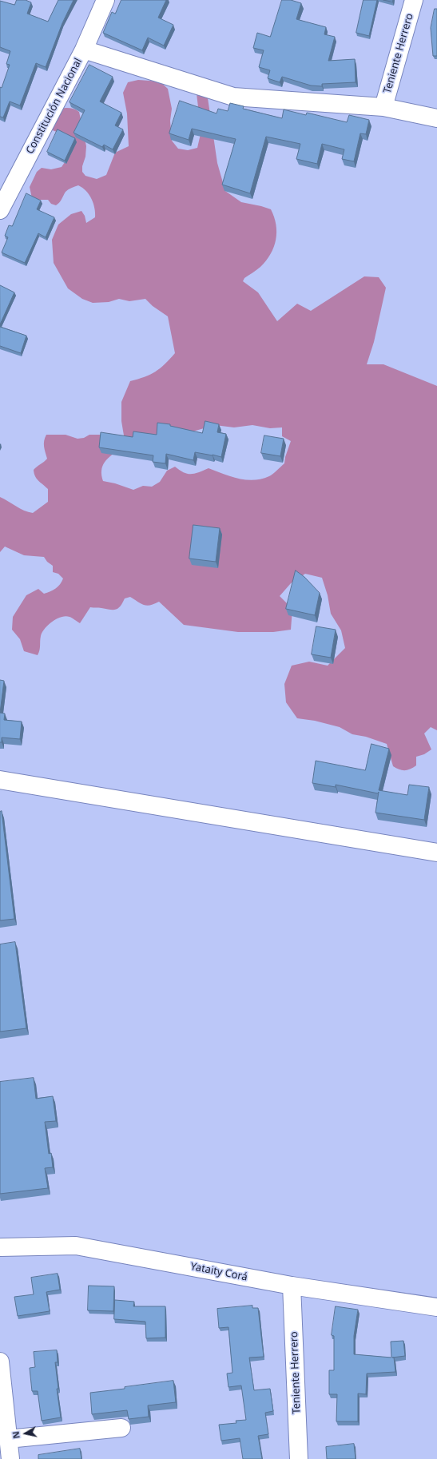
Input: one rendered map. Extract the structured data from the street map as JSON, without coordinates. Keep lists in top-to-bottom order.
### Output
{
  "streets": {
    "street": ["Teniente Herrero", "Constitución Nacional", "Yataity Corá"]
  },
  "crossings": [
    ["Teniente Herrero", "Yataity Corá"]
  ],
  "north": "left"
}
